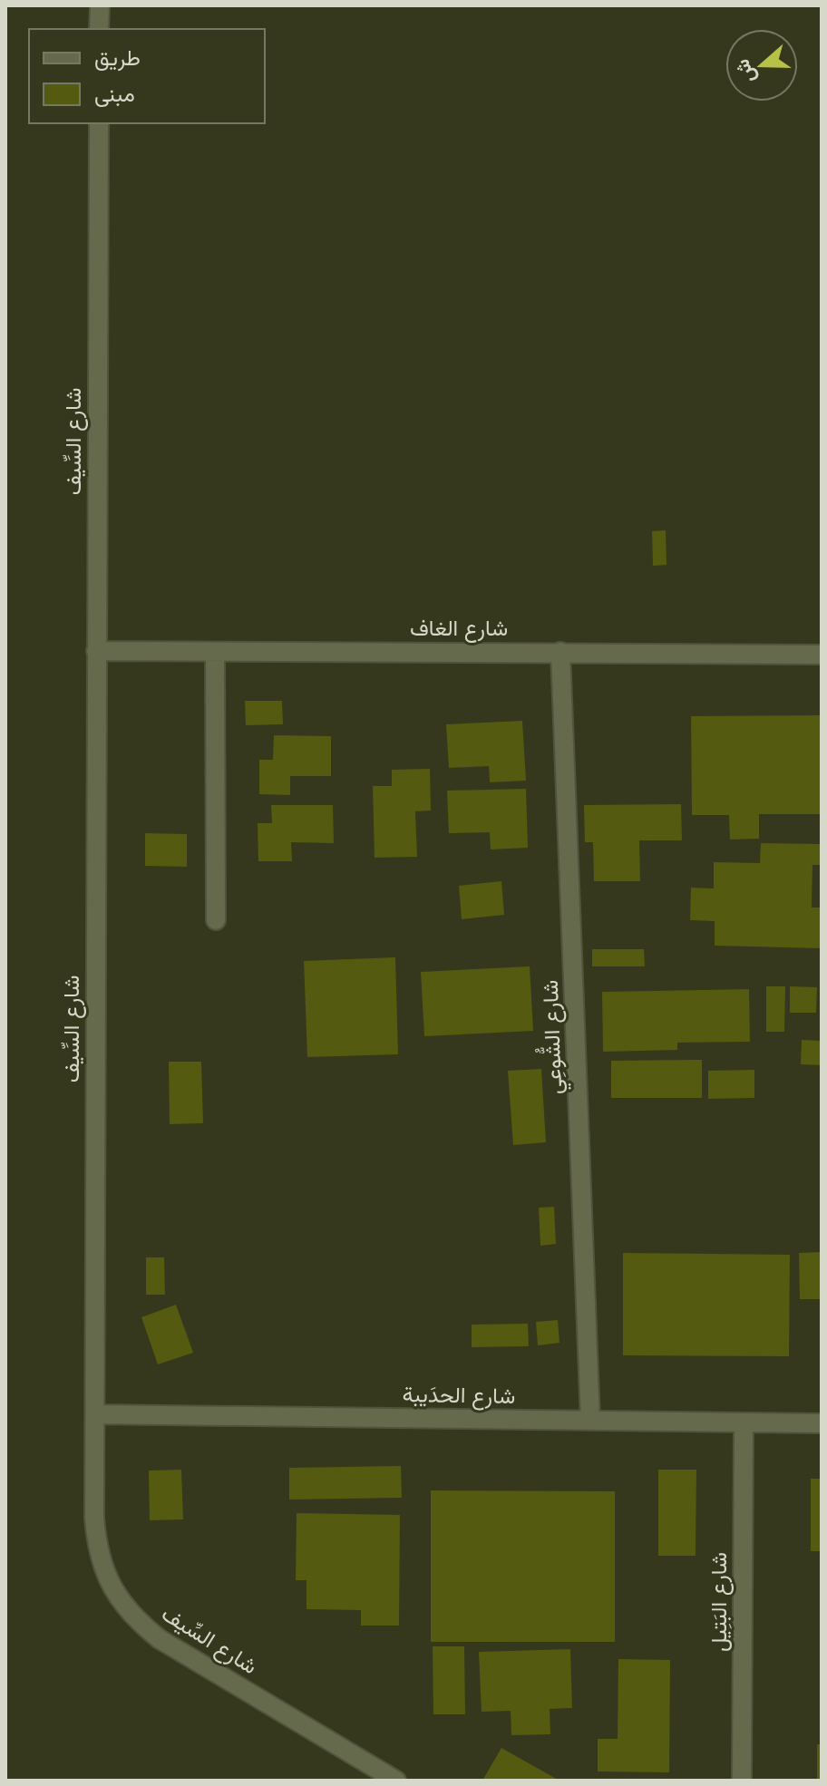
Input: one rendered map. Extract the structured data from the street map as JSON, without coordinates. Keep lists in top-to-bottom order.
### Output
{
  "streets": {
    "street": [
      "شارع السِّيف",
      "شارع الغاف",
      "شارع الشُّوعِي",
      "شارع الحدَيبة",
      "شارع البَتِيل"
    ]
  },
  "crossings": [
    ["شارع السِّيف", "شارع الغاف"],
    ["شارع السِّيف", "شارع الحدَيبة"],
    ["شارع الغاف", "شارع الشُّوعِي"],
    ["شارع الشُّوعِي", "شارع الحدَيبة"],
    ["شارع الحدَيبة", "شارع البَتِيل"]
  ],
  "legend": ["طريق", "مبنى"],
  "north": "left"
}
